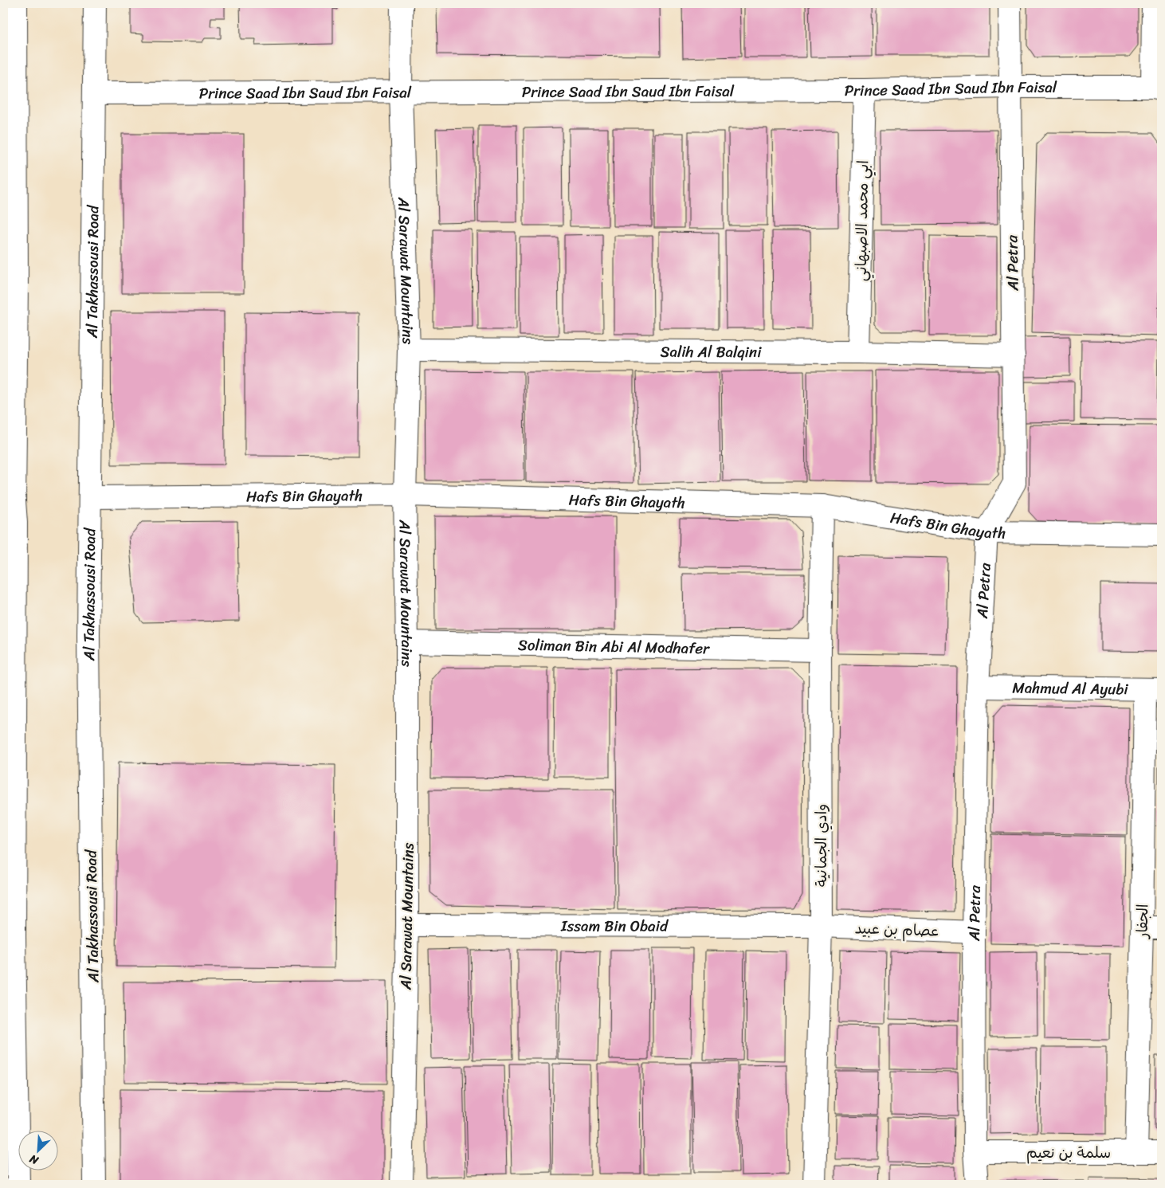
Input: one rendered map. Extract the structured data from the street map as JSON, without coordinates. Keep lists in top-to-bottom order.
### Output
{
  "streets": {
    "street": [
      "Prince Saad Ibn Saud Ibn Faisal",
      "ابي محمد الاصبهاني",
      "Al Petra",
      "Al Takhassousi Road",
      "Al Sarawat Mountains",
      "Salih Al Balqini",
      "Hafs Bin Ghayath",
      "Soliman Bin Abi Al Modhafer",
      "Mahmud Al Ayubi",
      "وادي الجمانية",
      "الجفار",
      "Issam Bin Obaid",
      "عصام بن عبيد",
      "سلمة بن نعيم"
    ]
  },
  "crossings": [
    ["Prince Saad Ibn Saud Ibn Faisal", "ابي محمد الاصبهاني"],
    ["Prince Saad Ibn Saud Ibn Faisal", "Al Petra"],
    ["Prince Saad Ibn Saud Ibn Faisal", "Al Takhassousi Road"],
    ["Prince Saad Ibn Saud Ibn Faisal", "Al Sarawat Mountains"],
    ["ابي محمد الاصبهاني", "Salih Al Balqini"],
    ["Al Petra", "Salih Al Balqini"],
    ["Al Petra", "Hafs Bin Ghayath"],
    ["Al Petra", "Mahmud Al Ayubi"],
    ["Al Petra", "عصام بن عبيد"],
    ["Al Petra", "سلمة بن نعيم"],
    ["Al Takhassousi Road", "Hafs Bin Ghayath"],
    ["Al Sarawat Mountains", "Salih Al Balqini"],
    ["Al Sarawat Mountains", "Hafs Bin Ghayath"],
    ["Al Sarawat Mountains", "Soliman Bin Abi Al Modhafer"],
    ["Al Sarawat Mountains", "Issam Bin Obaid"],
    ["Hafs Bin Ghayath", "وادي الجمانية"],
    ["Soliman Bin Abi Al Modhafer", "وادي الجمانية"],
    ["Mahmud Al Ayubi", "الجفار"],
    ["وادي الجمانية", "Issam Bin Obaid"],
    ["وادي الجمانية", "عصام بن عبيد"],
    ["الجفار", "سلمة بن نعيم"],
    ["Issam Bin Obaid", "عصام بن عبيد"]
  ],
  "north": "bottom left"
}
